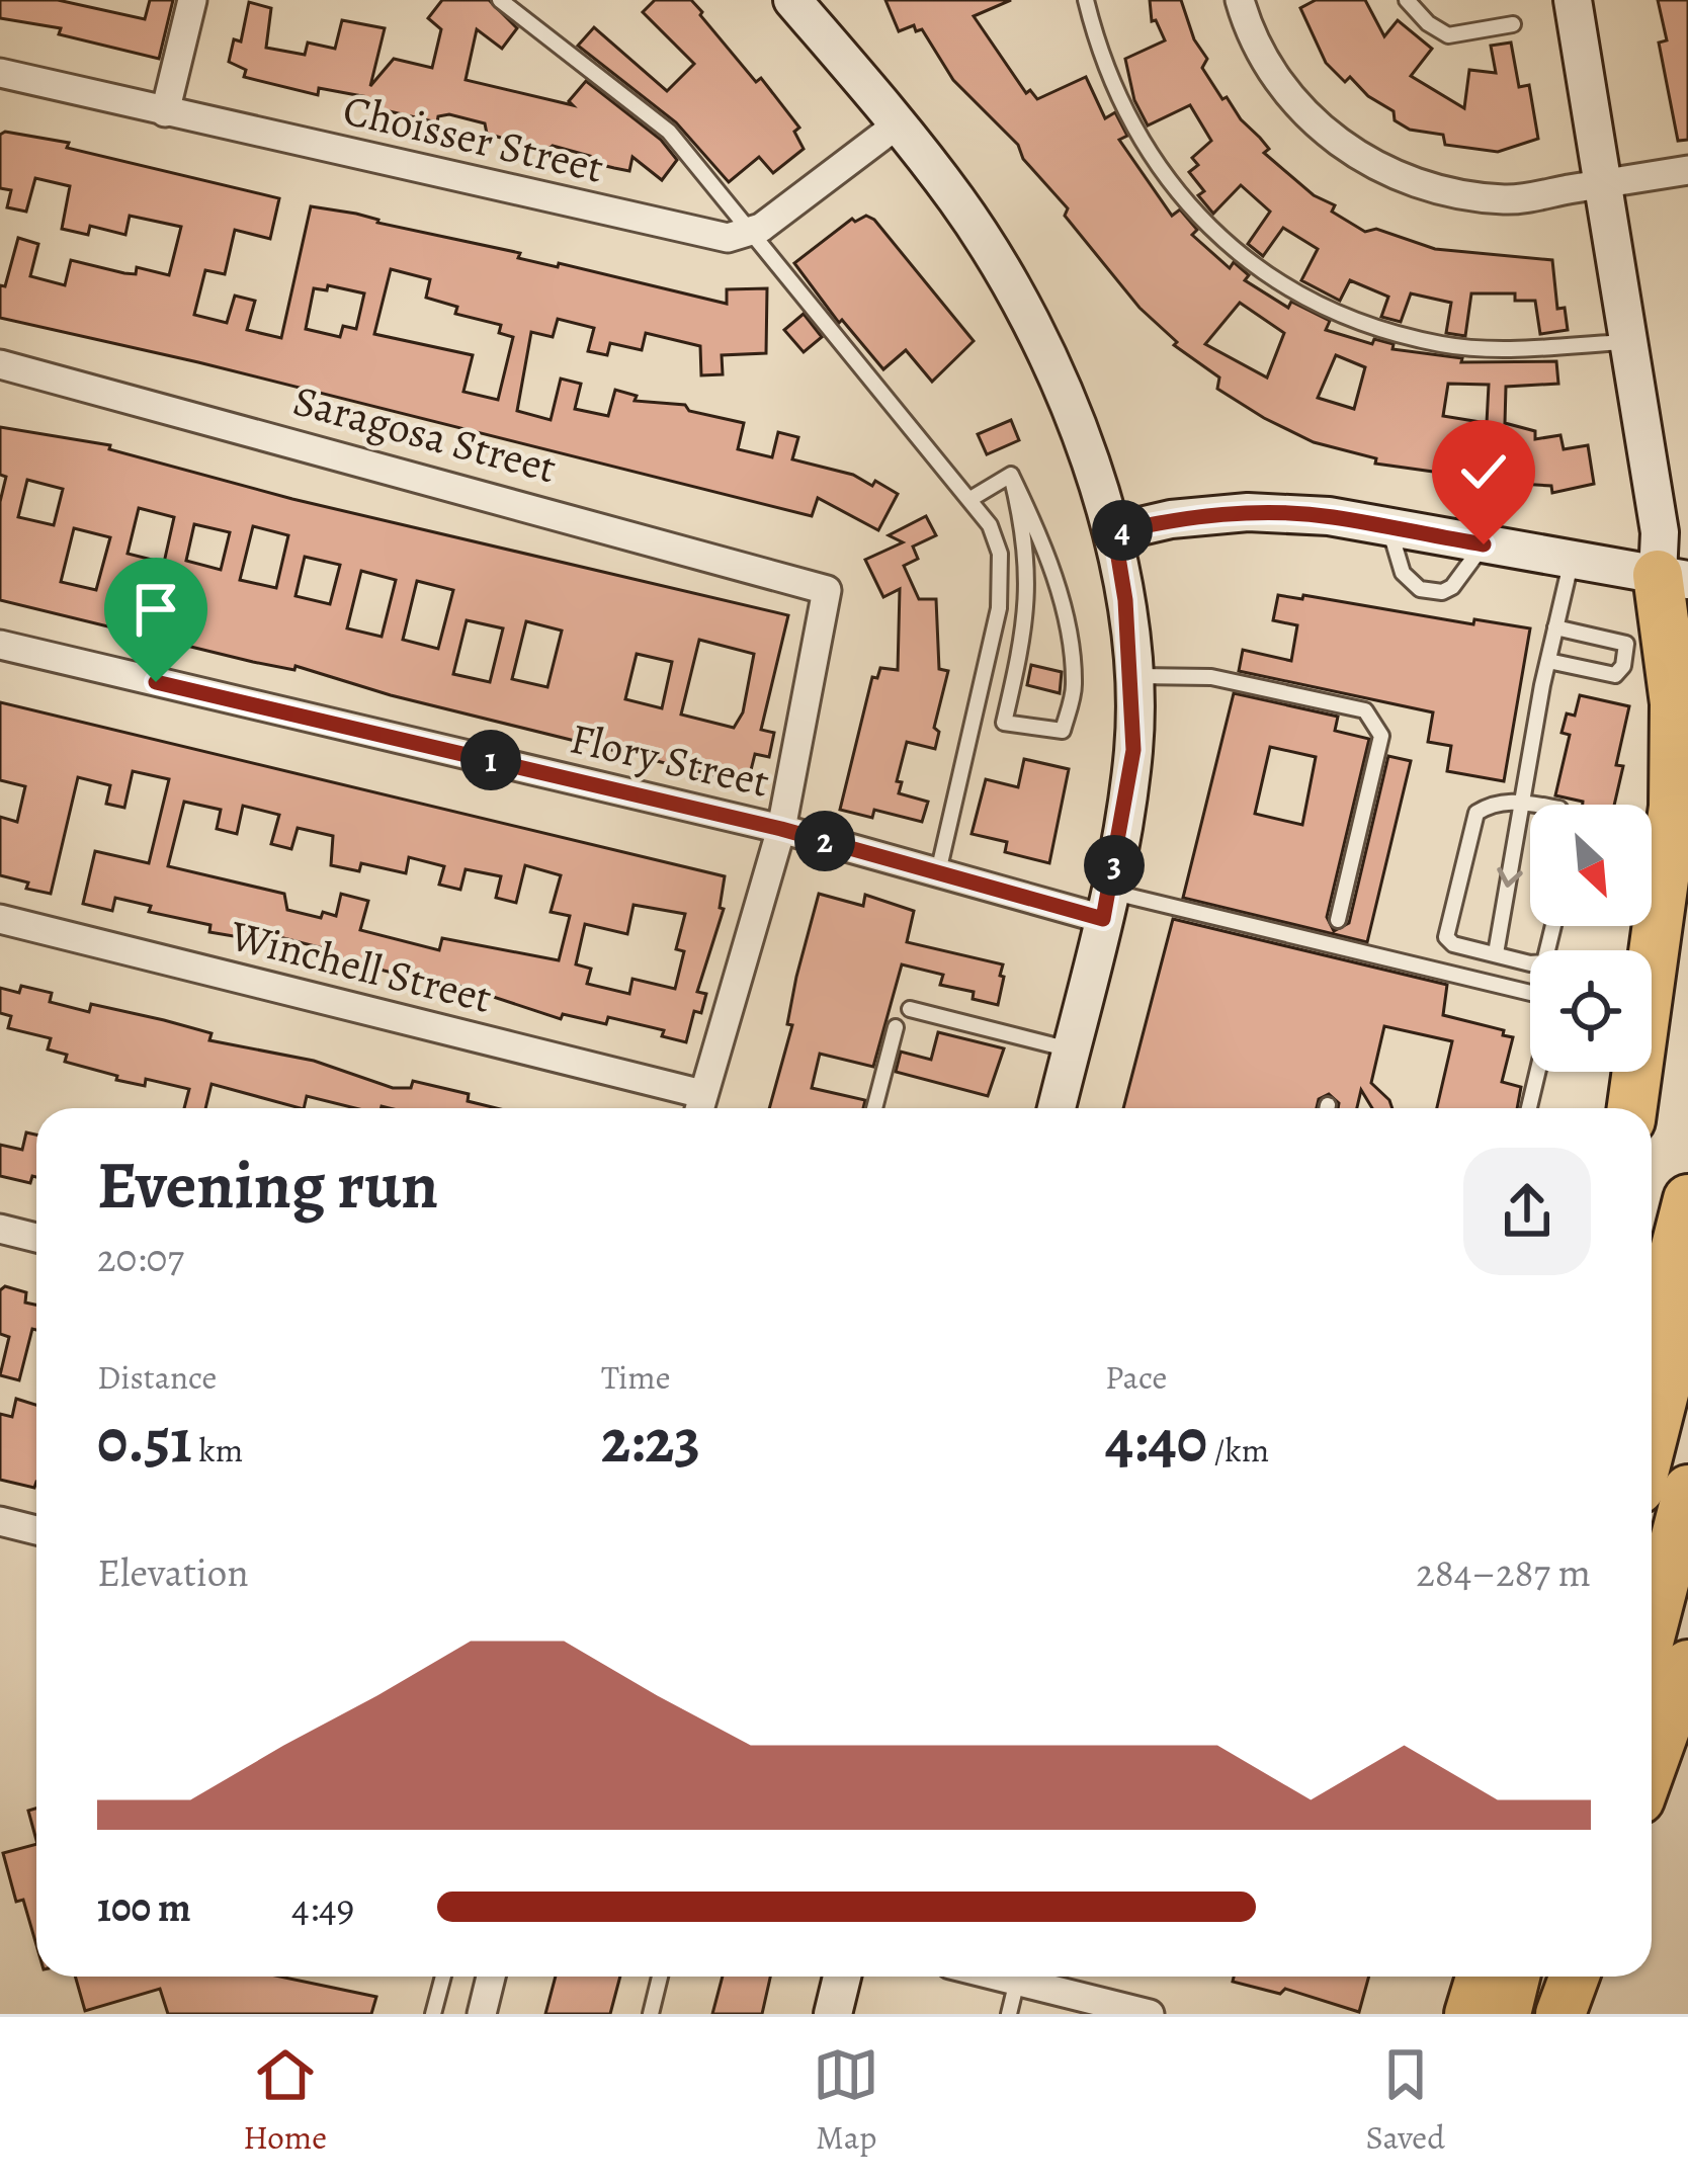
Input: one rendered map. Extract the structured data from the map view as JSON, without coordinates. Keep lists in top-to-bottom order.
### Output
{
  "streets": {
    "street": [
      "Choisser Street",
      "Saragosa Street",
      "Flory Street",
      "Winchell Street"
    ]
  },
  "crossings": [
    ["Saragosa Street", "Flory Street"]
  ],
  "north": "bottom right",
  "page": {
    "pins": [
      "4",
      "1",
      "2",
      "3"
    ],
    "heading": ["Evening run", "20:07"],
    "stats": [
      ["Distance", "0.51 km"],
      ["Time", "2:23"],
      ["Pace", "4:40 /km"]
    ],
    "chart": ["Elevation", "284–287 m"],
    "list": [
      {
        "name": "100 m",
        "note": "4:49"
      }
    ],
    "tabs": ["Home", "Map", "Saved"]
  }
}
